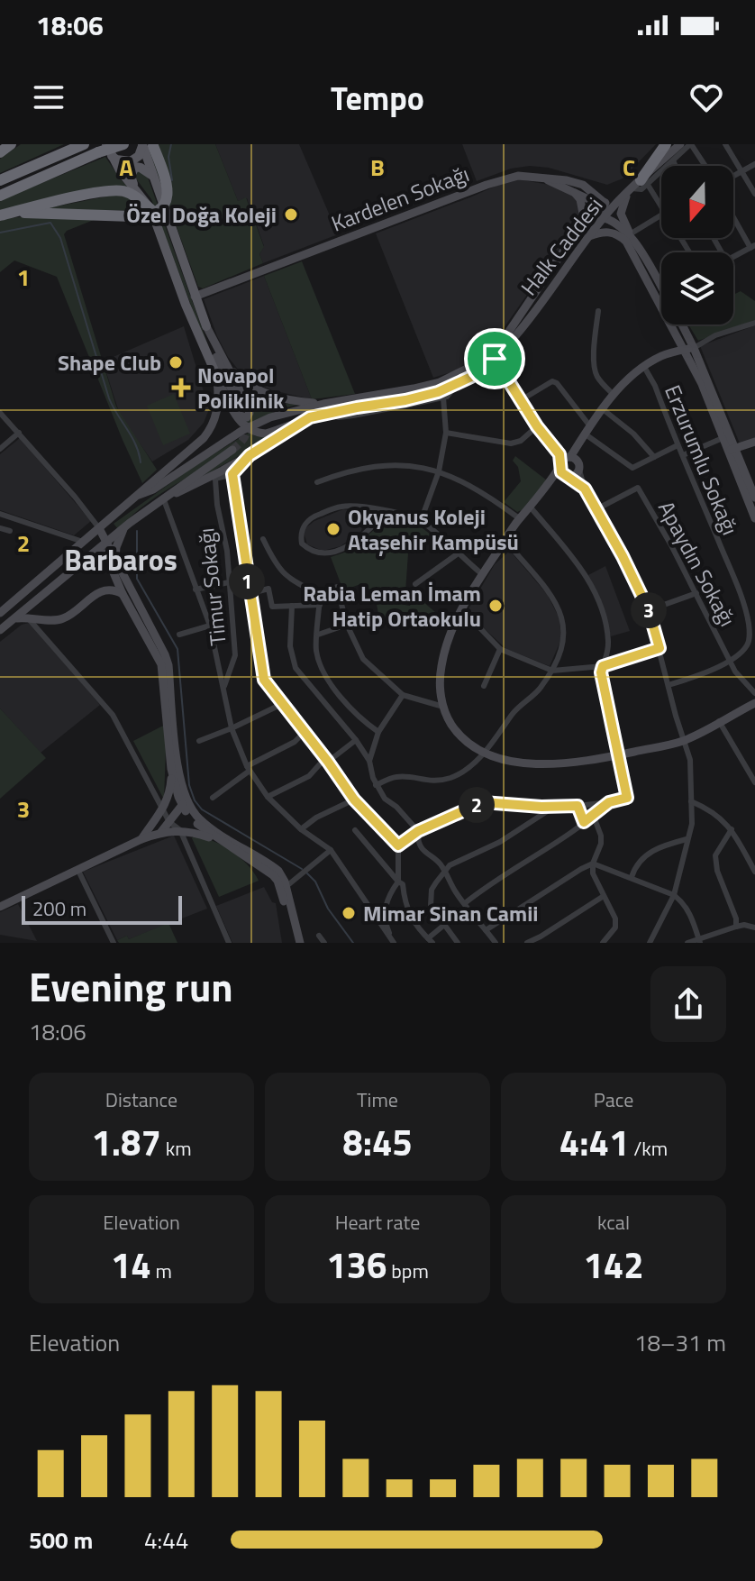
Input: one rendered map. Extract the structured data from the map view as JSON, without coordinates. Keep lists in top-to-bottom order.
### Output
{
  "streets": {
    "main road": ["Kardelen Sokağı", "Halk Caddesi"],
    "street": ["Erzurumlu Sokağı", "Apaydın Sokağı", "Timur Sokağı"]
  },
  "crossings": [
    ["Halk Caddesi", "Timur Sokağı"],
    ["Erzurumlu Sokağı", "Apaydın Sokağı"]
  ],
  "districts": ["Barbaros"],
  "places": {
    "other": [
      "Özel Doğa Koleji",
      "Shape Club",
      "Okyanus Koleji Ataşehir Kampüsü",
      "Rabia Leman İmam Hatip Ortaokulu",
      "Mimar Sinan Camii"
    ],
    "health": ["Novapol Poliklinik"]
  },
  "scale_bar": "200 m",
  "north": "bottom",
  "page": {
    "status": "18:06",
    "header": "Tempo",
    "pins": ["1", "3", "2"],
    "scale": "200 m",
    "heading": ["Evening run", "18:06"],
    "stats": [
      ["Distance", "1.87 km"],
      ["Time", "8:45"],
      ["Pace", "4:41 /km"],
      ["Elevation", "14 m"],
      ["Heart rate", "136 bpm"],
      ["kcal", "142"]
    ],
    "chart": ["Elevation", "18–31 m"],
    "list": [
      {
        "name": "500 m",
        "note": "4:44"
      }
    ]
  },
  "grid": {
    "columns": ["A", "B", "C"],
    "rows": ["1", "2", "3"]
  }
}
